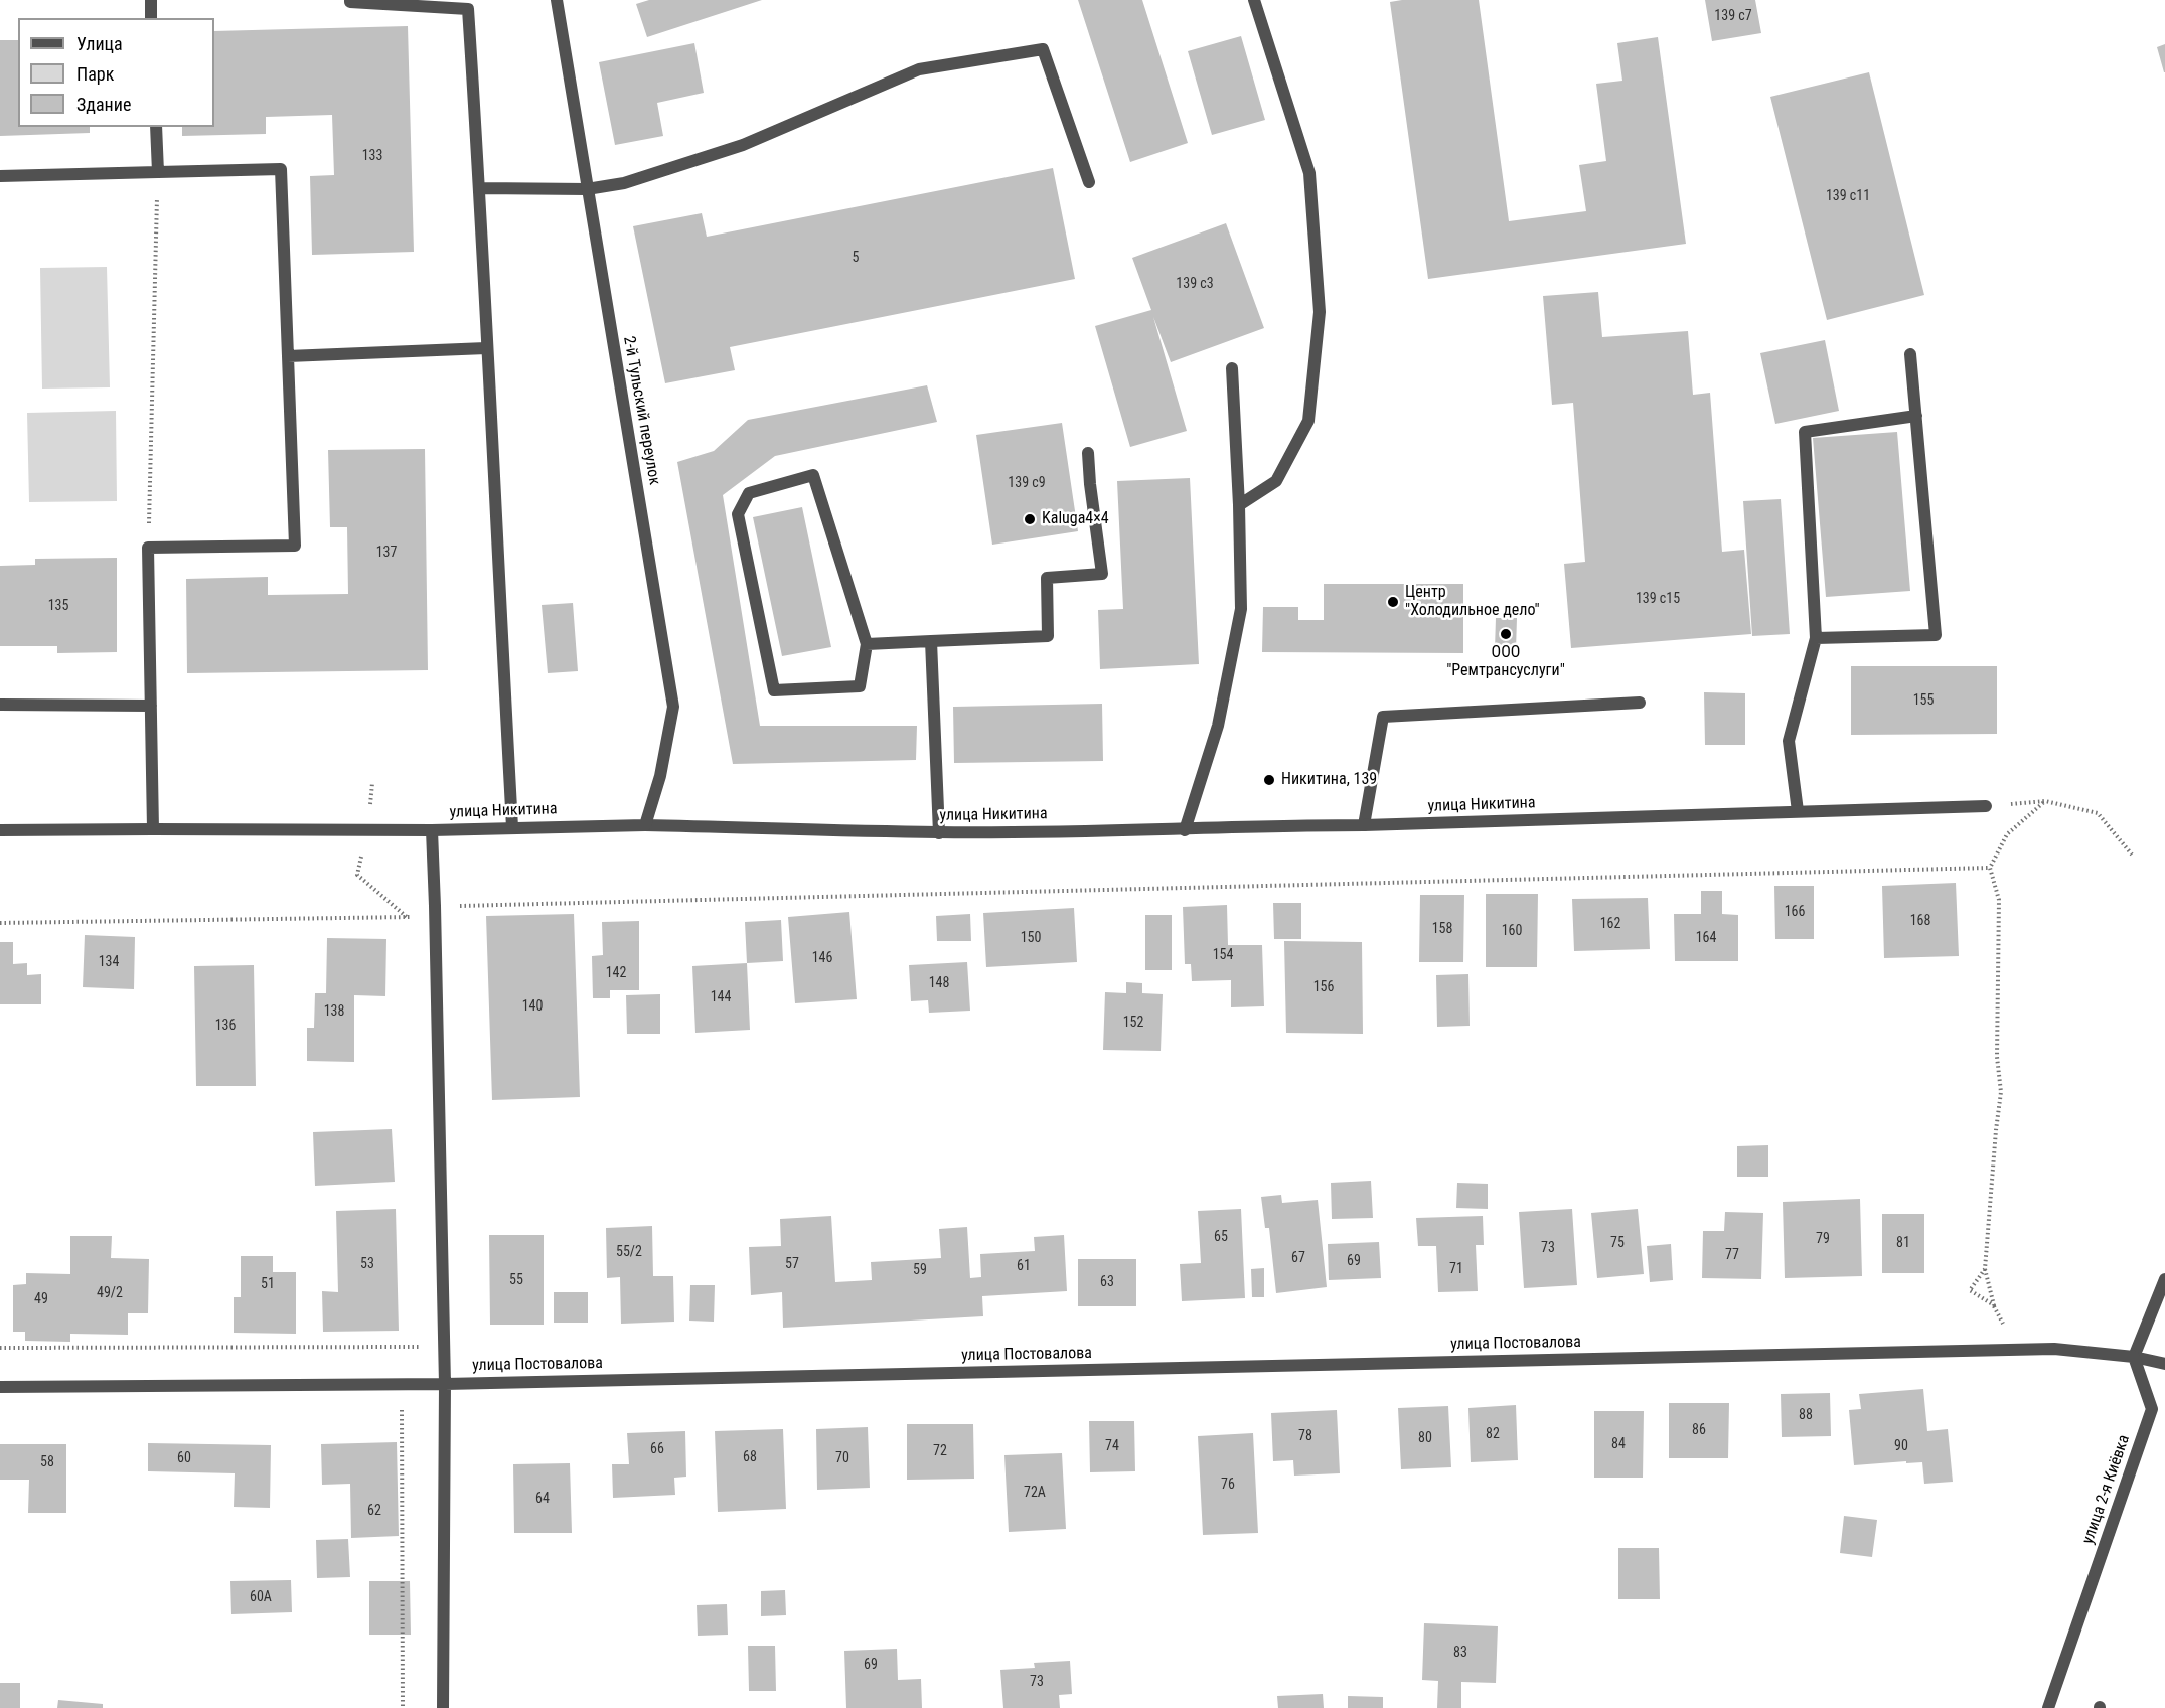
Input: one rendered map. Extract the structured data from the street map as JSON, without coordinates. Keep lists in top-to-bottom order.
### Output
{
  "streets": {
    "street": [
      "2-й Тульский переулок",
      "улица Никитина",
      "улица Постовалова",
      "улица 2-я Киёвка"
    ]
  },
  "crossings": [
    ["2-й Тульский переулок", "улица Никитина"],
    ["улица Постовалова", "улица 2-я Киёвка"]
  ],
  "places": [
    "Kaluga4×4",
    "Центр \"Холодильное дело\"",
    "ООО \"Ремтрансуслуги\"",
    "Никитина, 139"
  ],
  "house_numbers": [
    "139 с7",
    "133",
    "139 с11",
    "5",
    "139 с3",
    "139 с9",
    "137",
    "139 с15",
    "135",
    "155",
    "166",
    "168",
    "162",
    "158",
    "160",
    "150",
    "164",
    "154",
    "146",
    "134",
    "142",
    "148",
    "156",
    "144",
    "140",
    "138",
    "152",
    "136",
    "65",
    "79",
    "75",
    "81",
    "73",
    "55/2",
    "77",
    "67",
    "69",
    "53",
    "57",
    "61",
    "71",
    "59",
    "55",
    "63",
    "51",
    "49/2",
    "49",
    "88",
    "86",
    "82",
    "78",
    "80",
    "84",
    "74",
    "90",
    "66",
    "72",
    "68",
    "60",
    "70",
    "58",
    "76",
    "72А",
    "64",
    "62",
    "60А",
    "83",
    "69",
    "73"
  ],
  "legend": ["Улица", "Парк", "Здание"]
}
